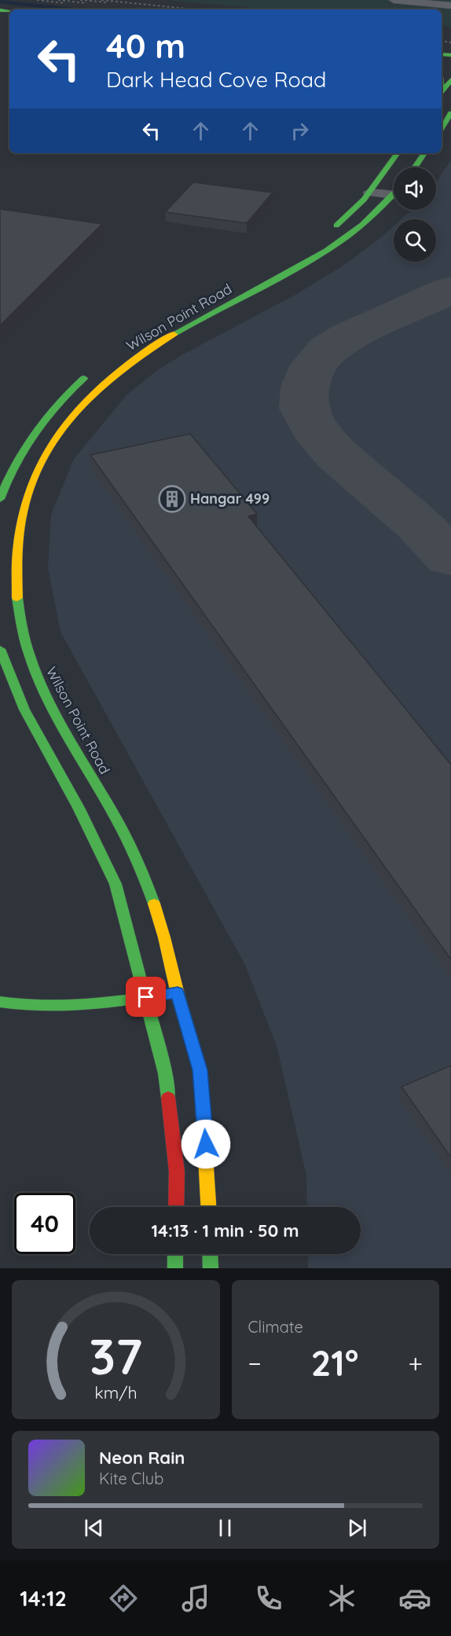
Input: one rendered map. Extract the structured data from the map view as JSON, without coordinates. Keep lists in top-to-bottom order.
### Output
{
  "streets": {
    "street": ["Wilson Point Road"]
  },
  "places": {
    "building": ["Hangar 499"]
  },
  "page": {
    "turn": ["40 m", "Dark Head Cove Road"],
    "limit": "40",
    "trip": "14:13 · 1 min · 50 m",
    "tile": "Climate",
    "heat": ["−", "21°", "+"],
    "song": ["Neon Rain", "Kite Club"],
    "tabs": "14:12",
    "gauge": ["37", "km/h"]
  }
}
